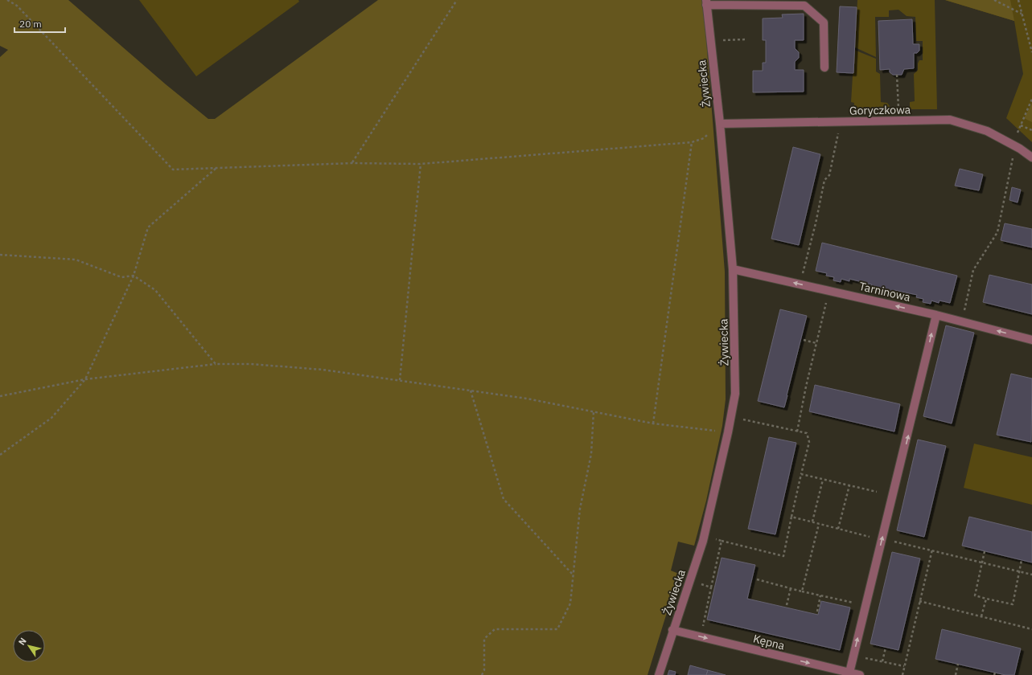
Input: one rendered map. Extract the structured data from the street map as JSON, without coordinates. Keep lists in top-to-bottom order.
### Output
{
  "streets": {
    "street": [
      "Żywiecka",
      "Goryczkowa",
      "Tarninowa",
      "Kępna"
    ]
  },
  "crossings": [
    ["Żywiecka", "Goryczkowa"],
    ["Żywiecka", "Tarninowa"],
    ["Żywiecka", "Kępna"]
  ],
  "one_way": ["Tarninowa", "Kępna"],
  "scale_bar": "20 m",
  "north": "top left"
}
